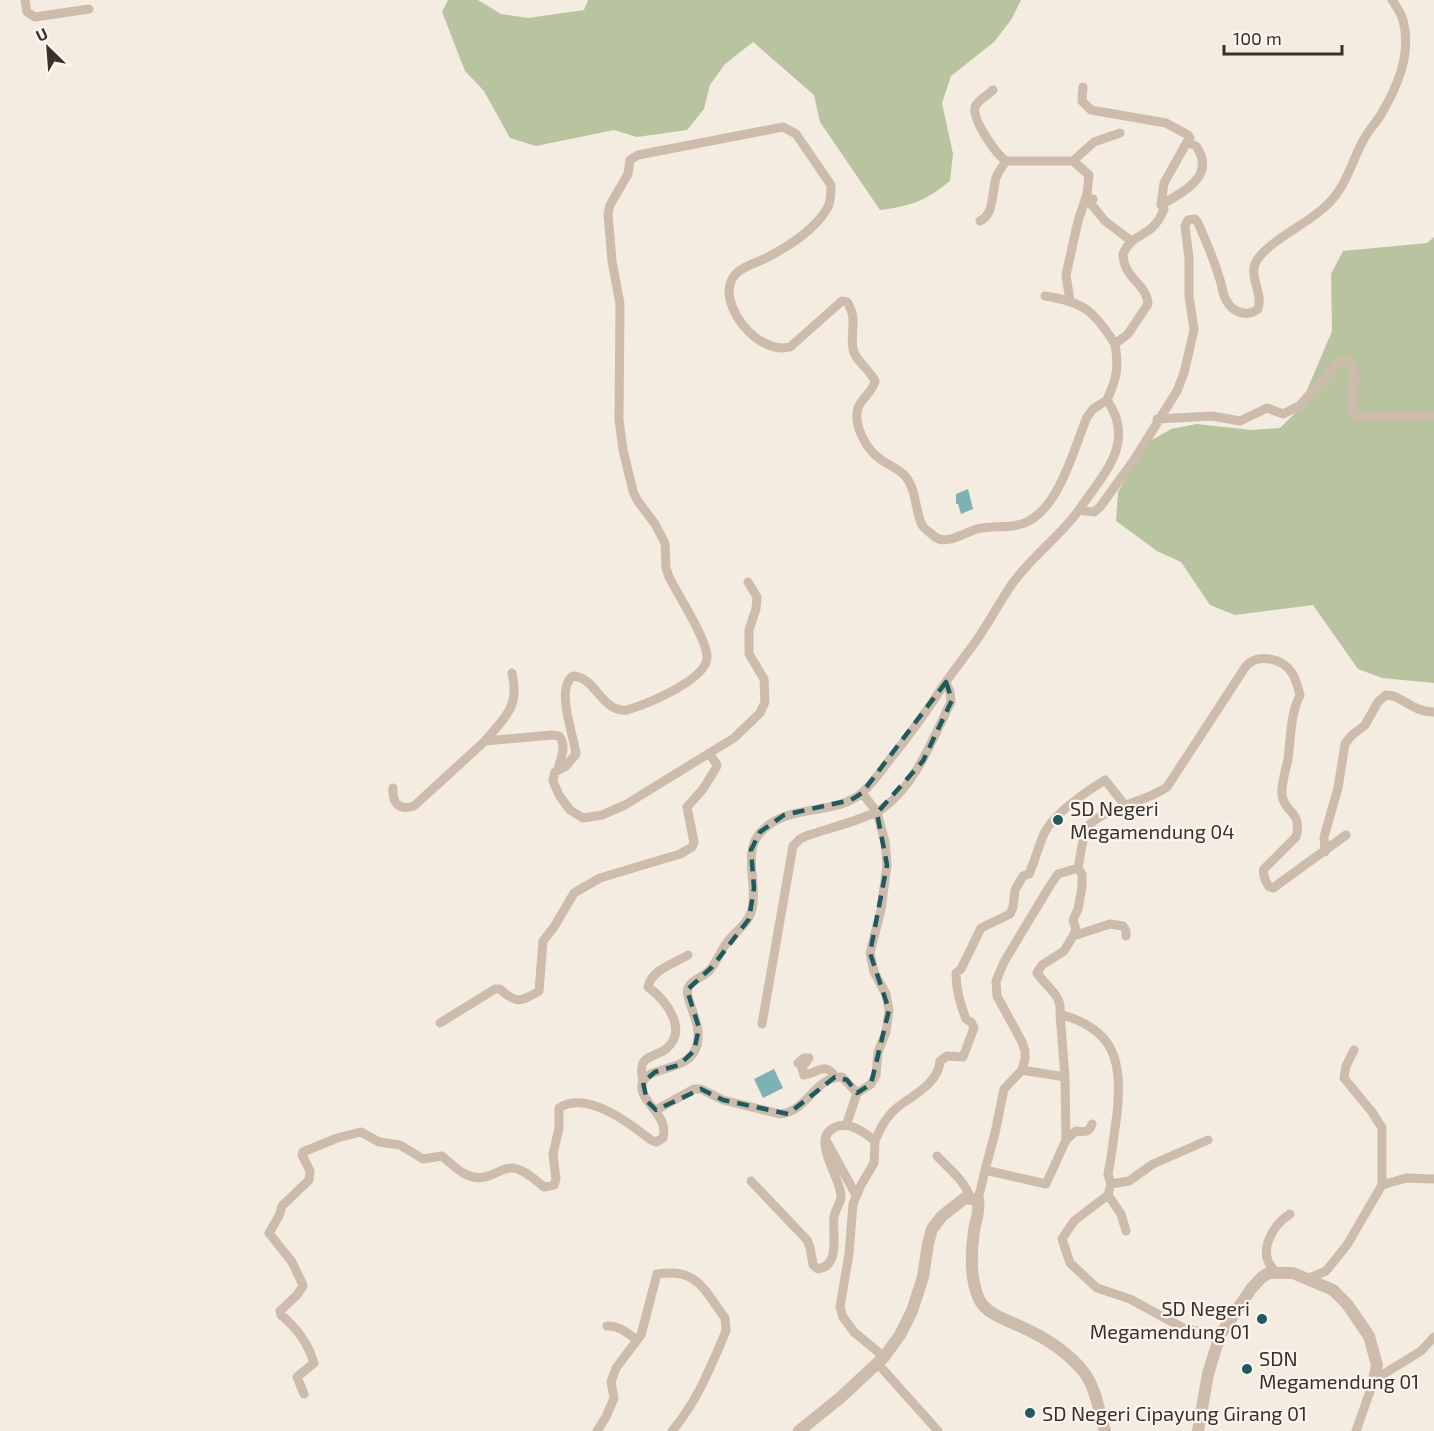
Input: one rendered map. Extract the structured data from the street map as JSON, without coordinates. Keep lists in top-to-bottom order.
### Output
{
  "places": [
    "SD Negeri Megamendung 04",
    "SD Negeri Megamendung 01",
    "SDN Megamendung 01",
    "SD Negeri Cipayung Girang 01"
  ],
  "scale_bar": "100 m",
  "north": "top left"
}
